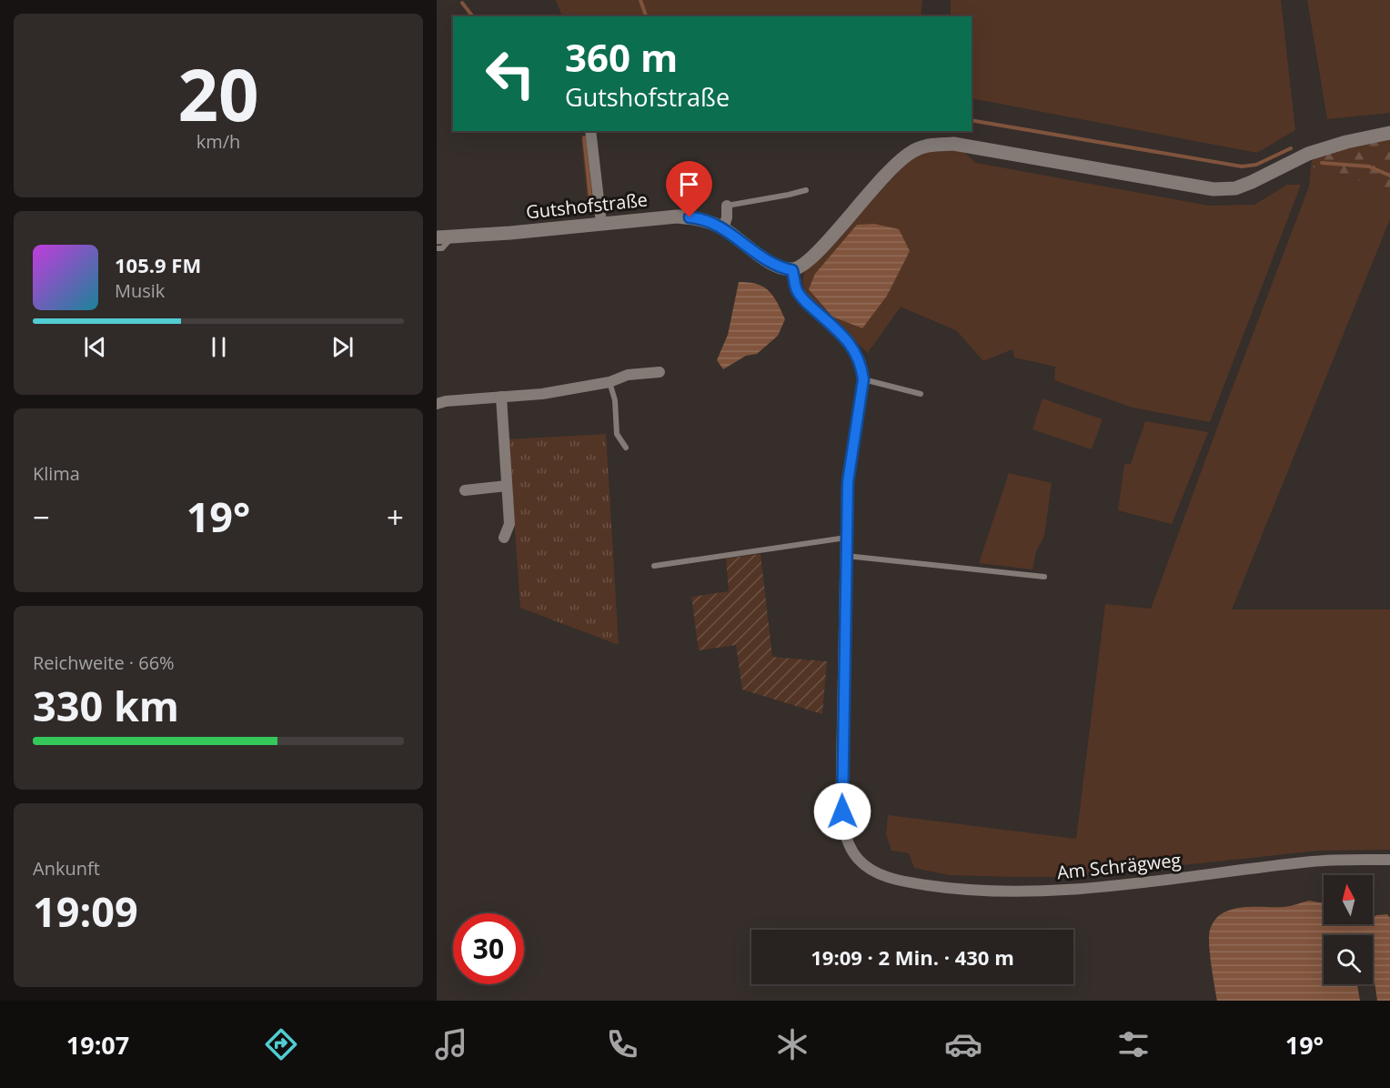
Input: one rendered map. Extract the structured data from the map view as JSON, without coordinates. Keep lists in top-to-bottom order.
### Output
{
  "streets": {
    "street": ["Gutshofstraße", "Am Schrägweg"]
  },
  "north": "top",
  "page": {
    "tile": [
      ["20", "km/h"],
      "Klima",
      ["Reichweite · 66%", "330 km"],
      ["Ankunft", "19:09"]
    ],
    "turn": ["360 m", "Gutshofstraße"],
    "song": ["105.9 FM", "Musik"],
    "heat": ["−", "19°", "+"],
    "limit": "30",
    "trip": "19:09 · 2 Min. · 430 m",
    "tabs": ["19:07", "19°"]
  }
}
